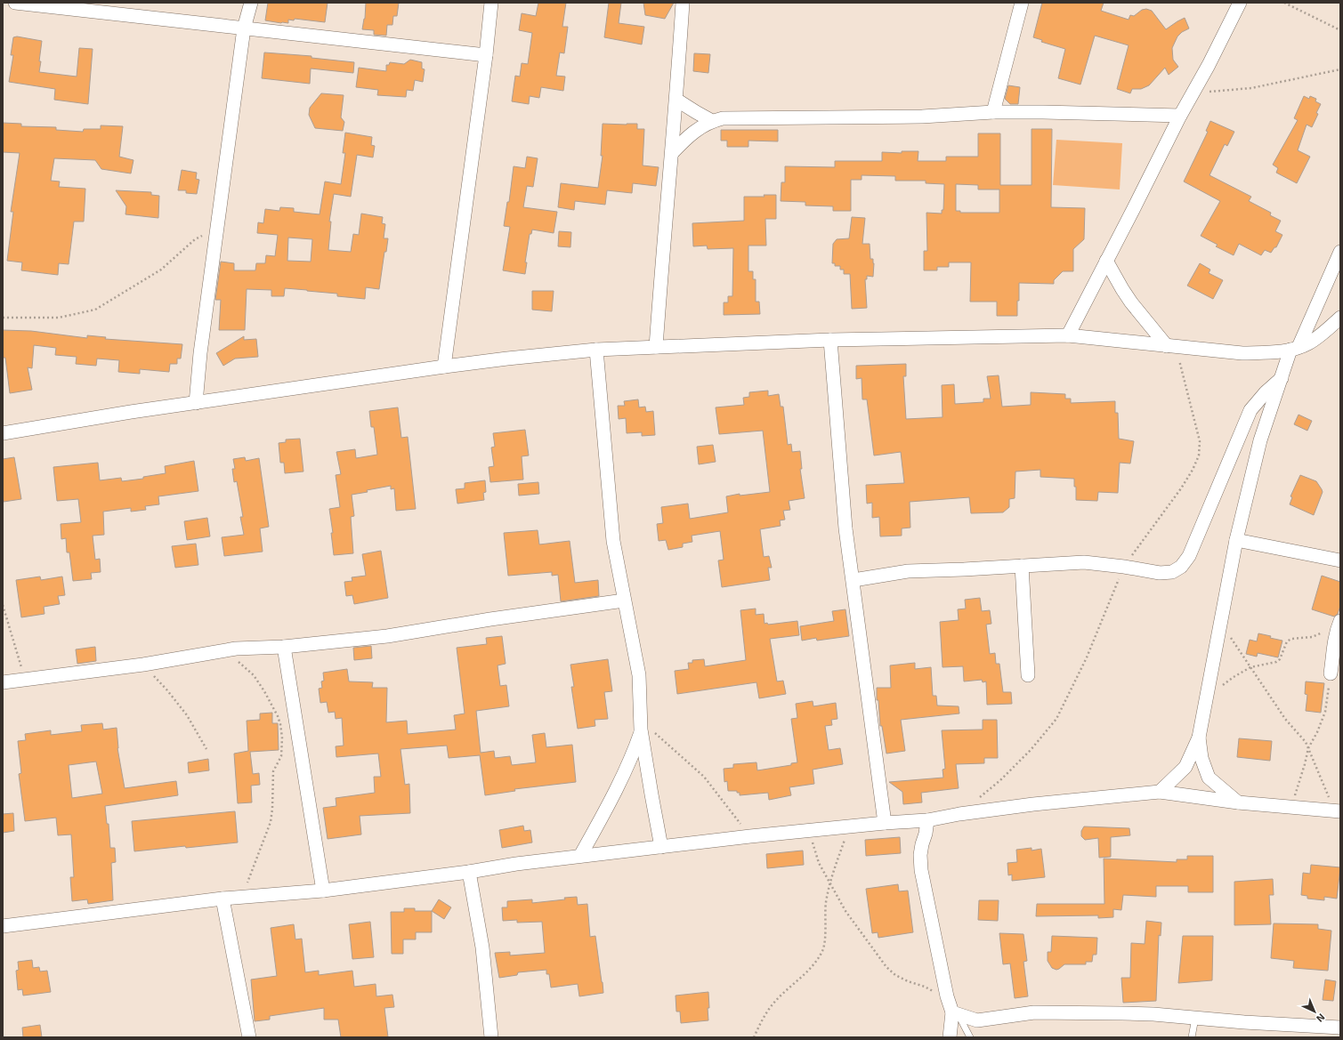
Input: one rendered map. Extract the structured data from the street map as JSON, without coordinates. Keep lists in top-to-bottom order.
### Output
{
  "north": "bottom right"
}
